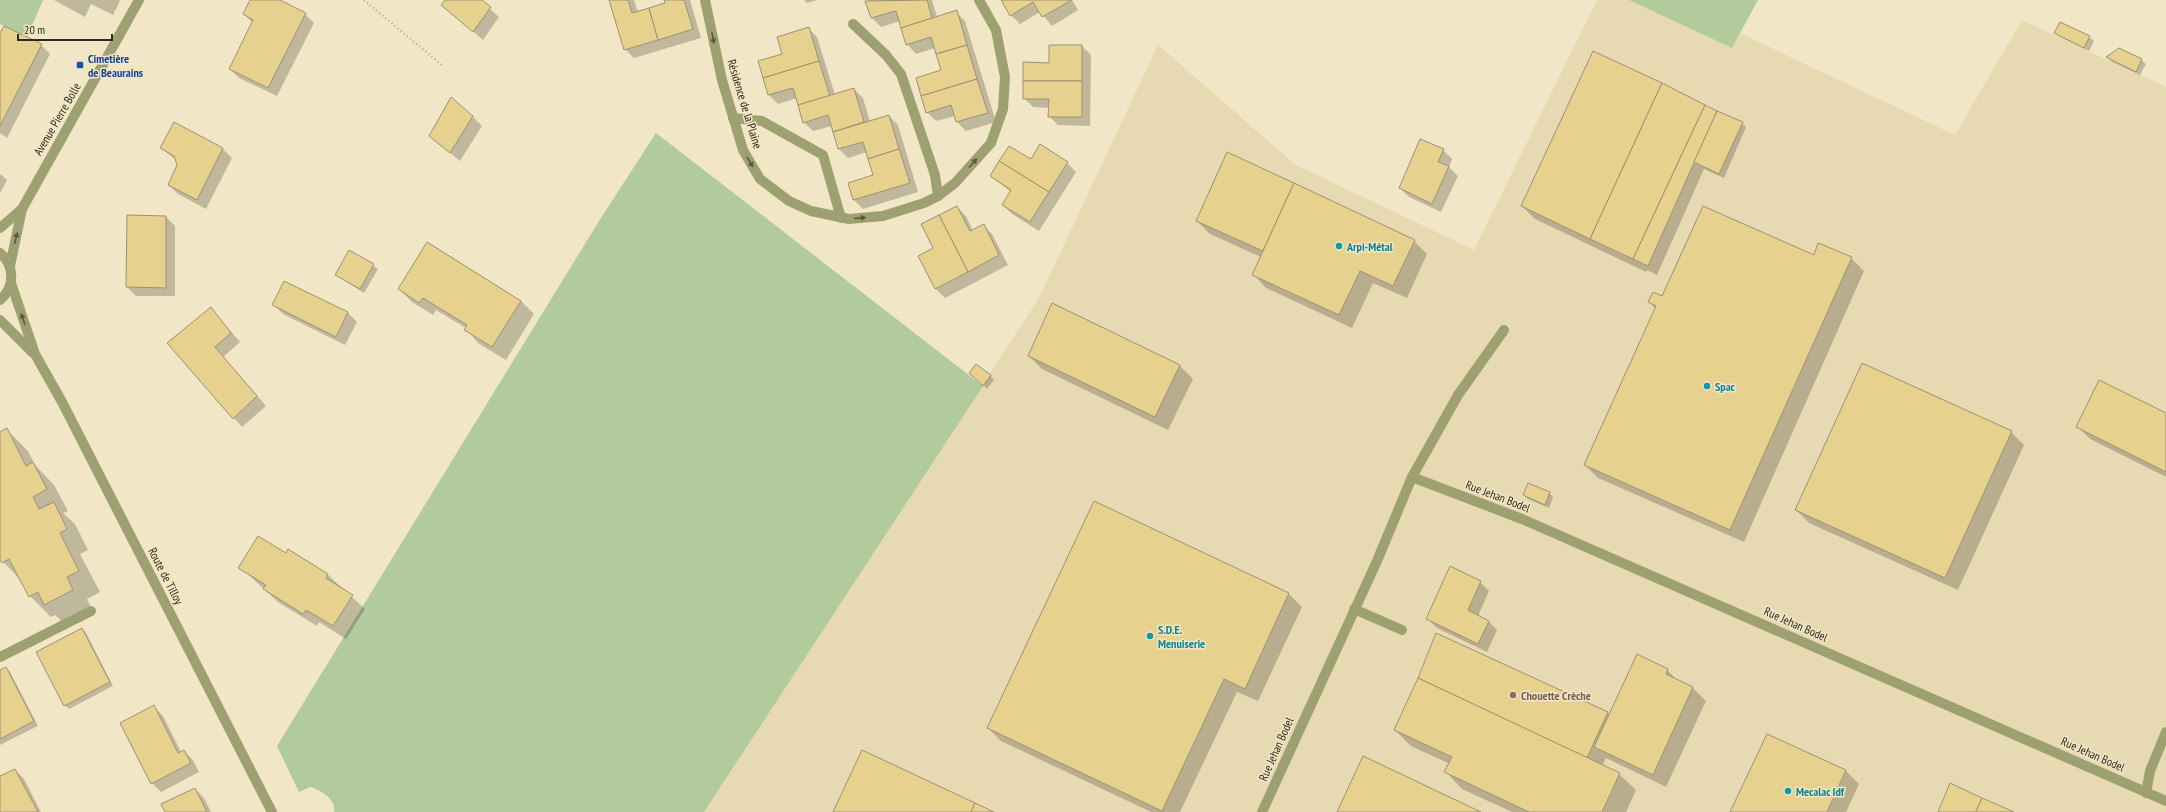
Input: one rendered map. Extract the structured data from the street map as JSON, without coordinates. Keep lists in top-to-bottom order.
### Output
{
  "streets": {
    "street": [
      "Résidence de la Plaine",
      "Avenue Pierre Bolle",
      "Rue Jehan Bodel",
      "Route de Tilloy"
    ]
  },
  "crossings": [
    ["Avenue Pierre Bolle", "Route de Tilloy"]
  ],
  "places": {
    "transit": ["Cimetière de Beaurains"],
    "other": [
      "Arpi-Métal",
      "Spac",
      "S.D.E. Menuiserie",
      "Chouette Crèche",
      "Mecalac Idf"
    ]
  },
  "scale_bar": "20 m"
}
